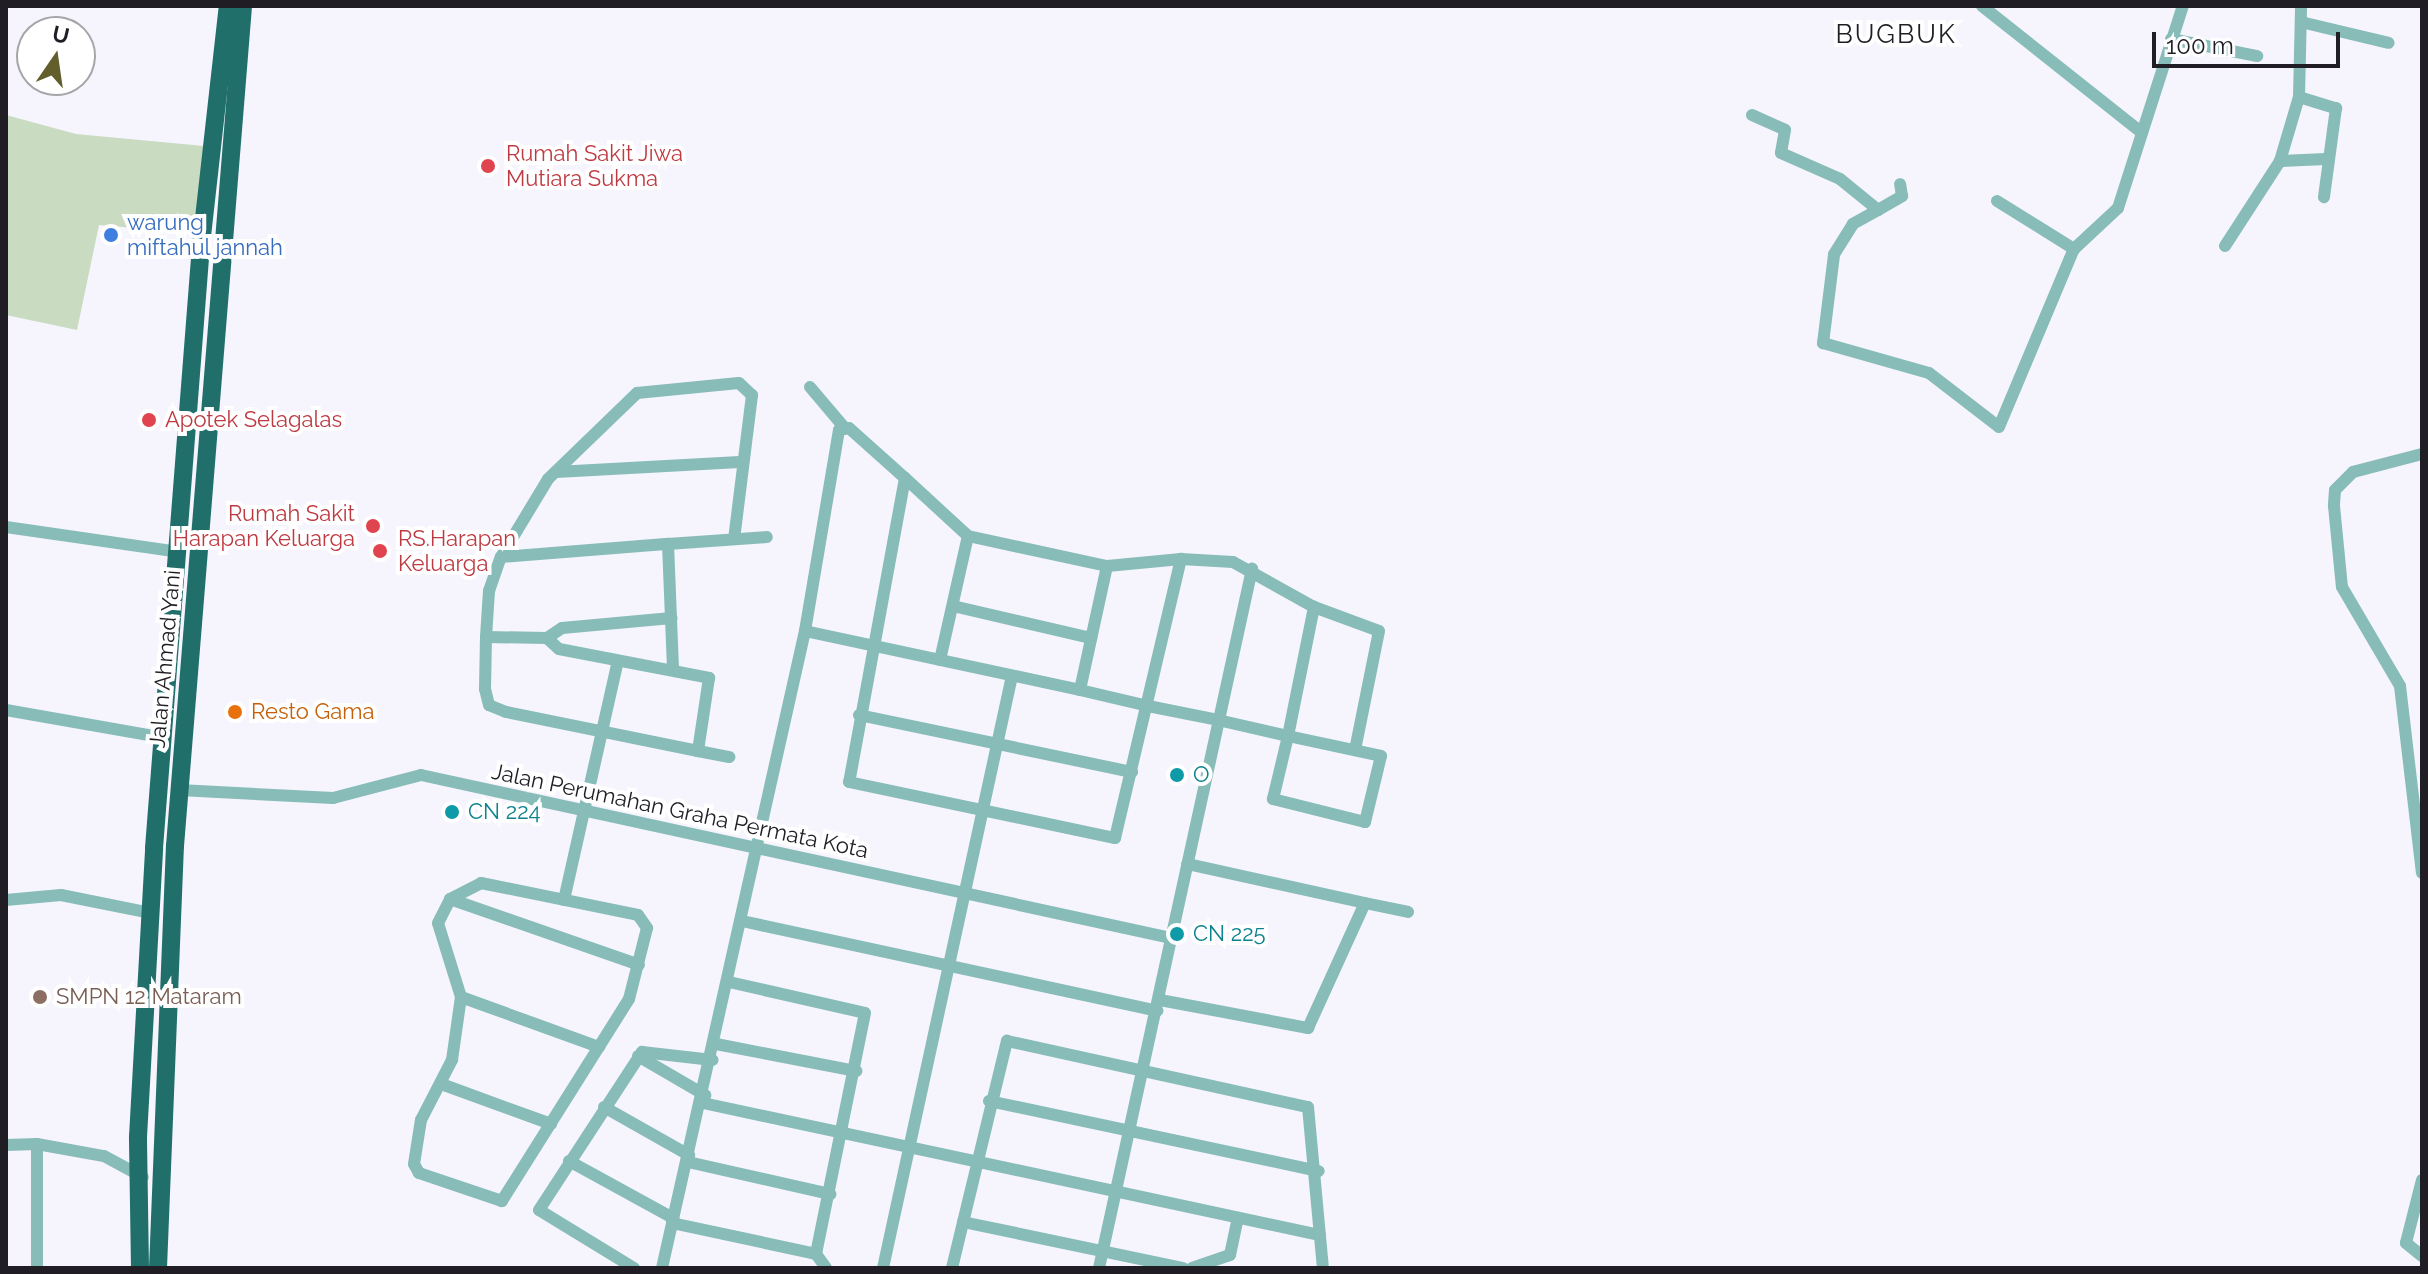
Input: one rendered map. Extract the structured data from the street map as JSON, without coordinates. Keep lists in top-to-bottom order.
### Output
{
  "streets": {
    "highway": ["Jalan Ahmad Yani"],
    "street": ["Jalan Perumahan Graha Permata Kota"]
  },
  "crossings": [
    ["Jalan Ahmad Yani", "Jalan Perumahan Graha Permata Kota"]
  ],
  "districts": ["BUGBUK"],
  "places": [
    "Rumah Sakit Jiwa Mutiara Sukma",
    "warung miftahul jannah",
    "Apotek Selagalas",
    "Rumah Sakit Harapan Keluarga",
    "RS.Harapan Keluarga",
    "Resto Gama",
    "O",
    "CN 224",
    "CN 225",
    "SMPN 12 Mataram"
  ],
  "scale_bar": "100 m",
  "north": "top"
}
